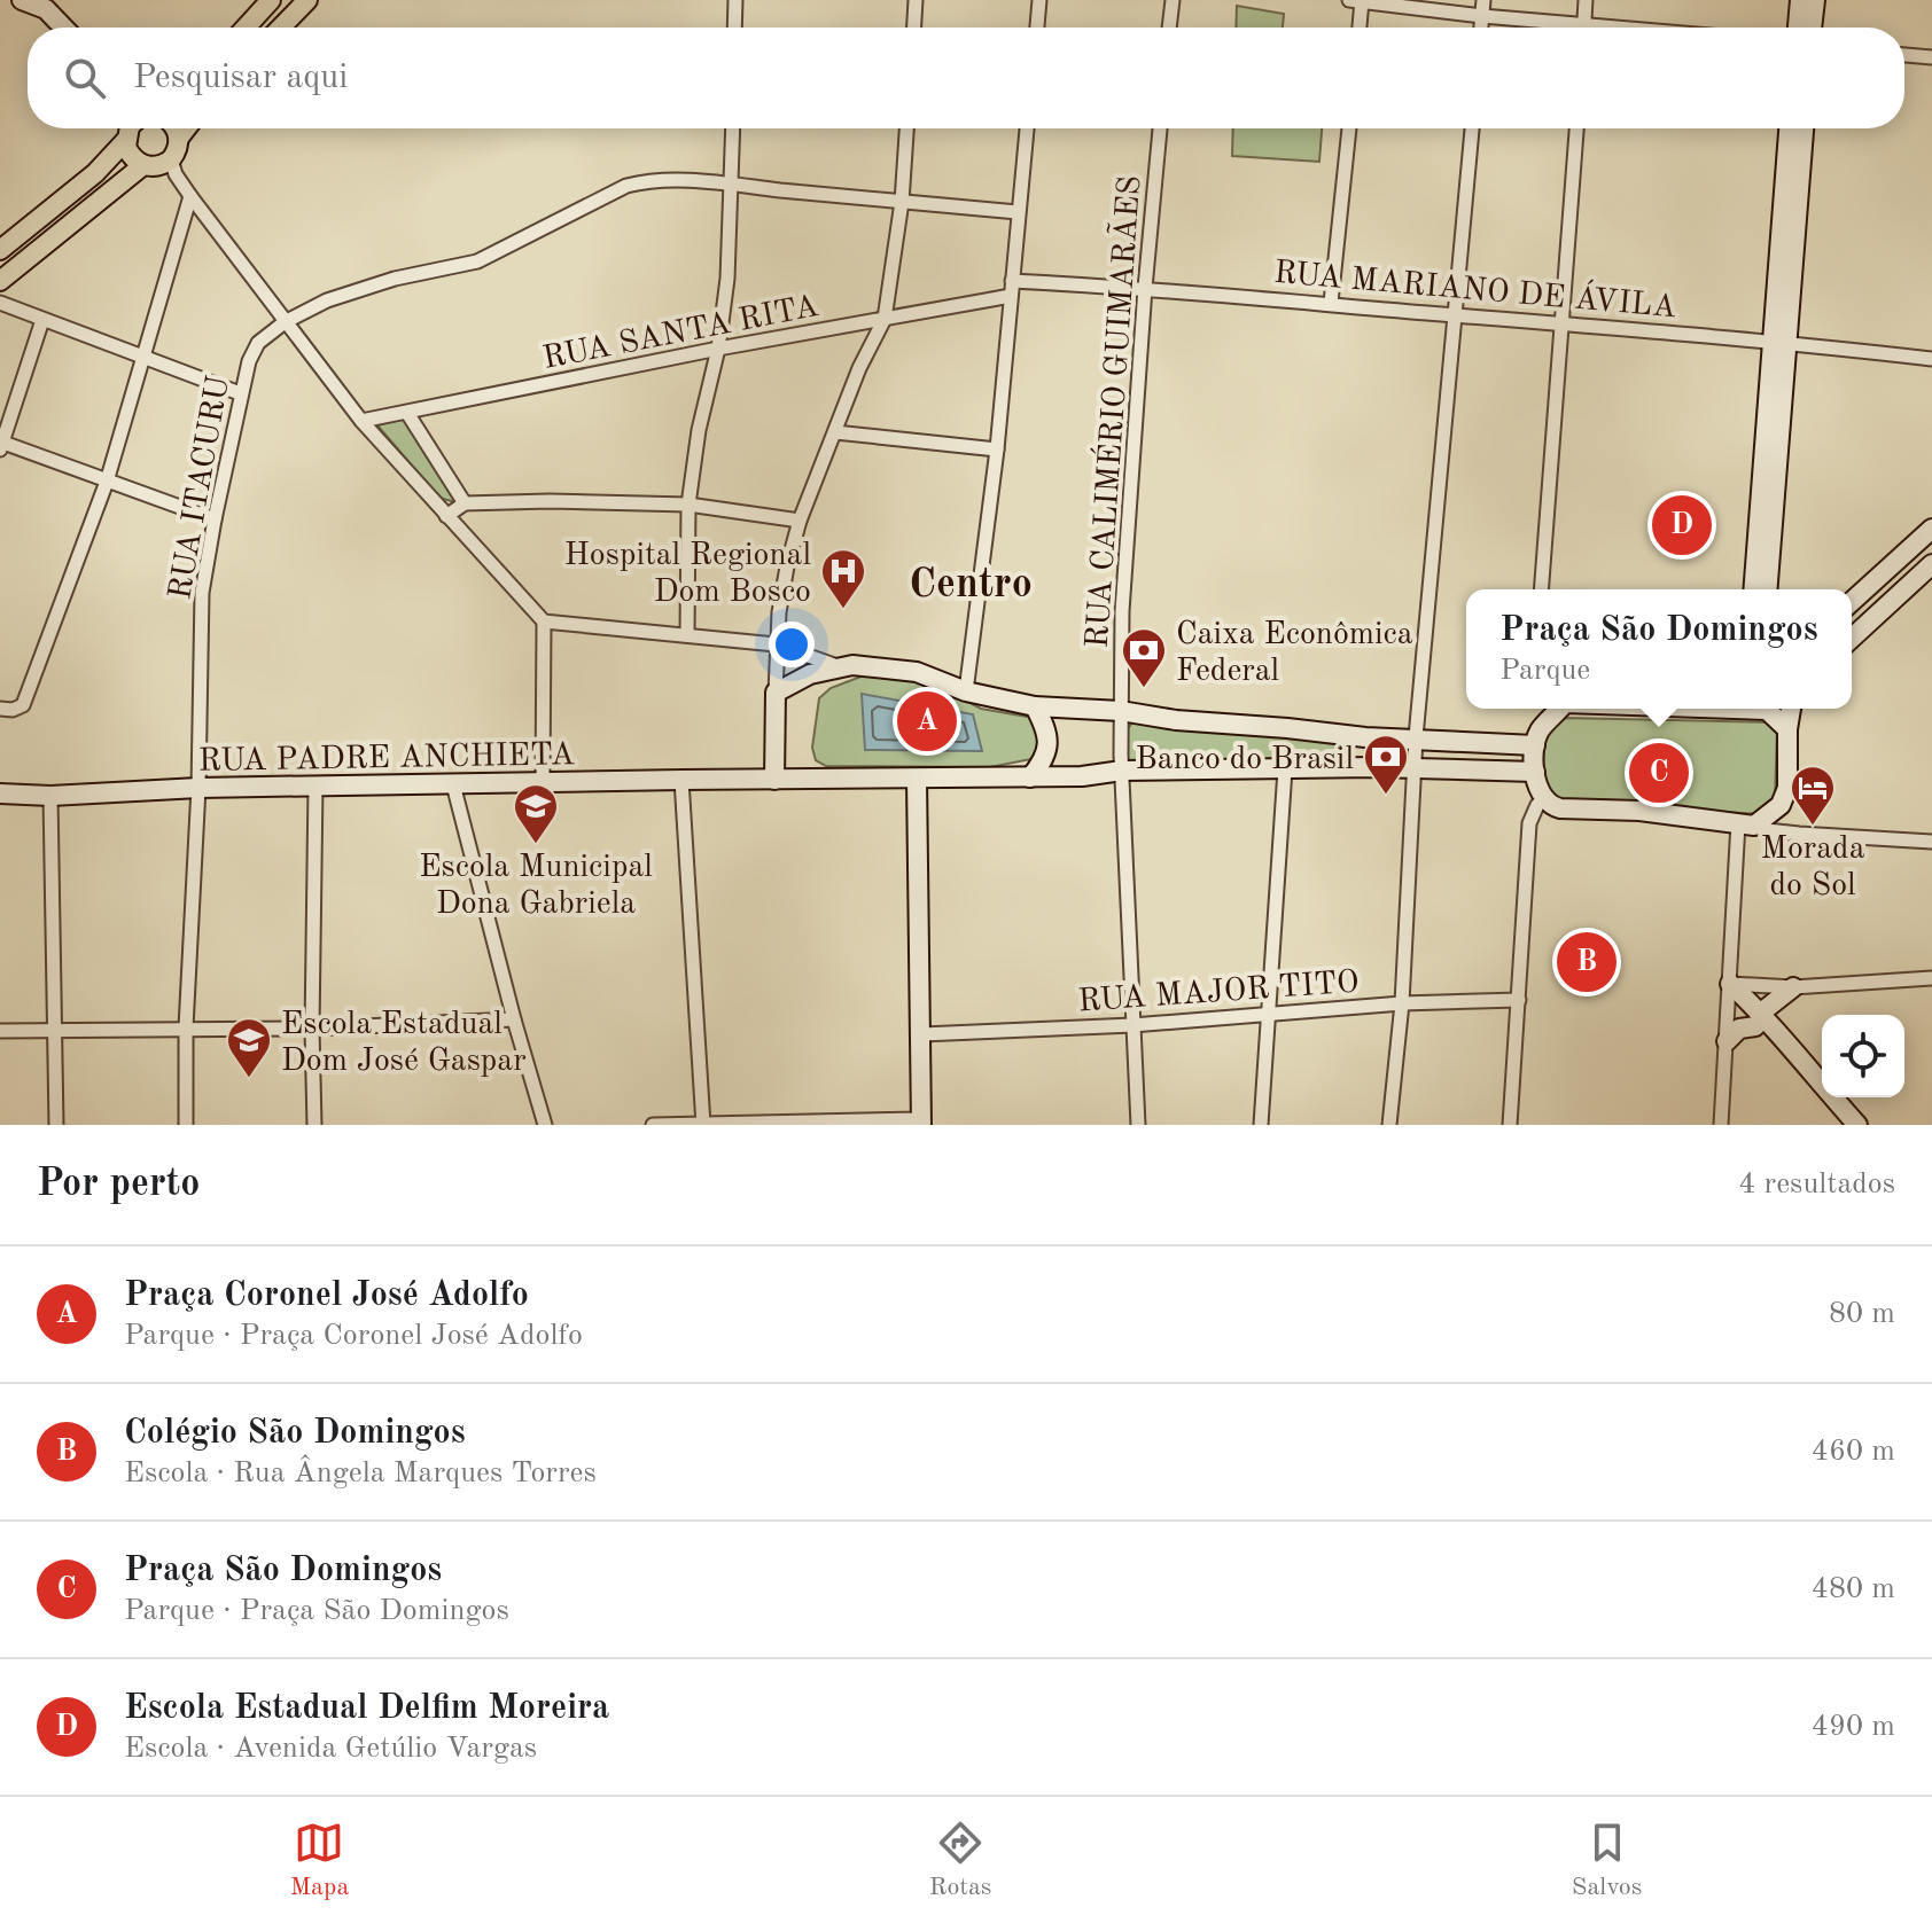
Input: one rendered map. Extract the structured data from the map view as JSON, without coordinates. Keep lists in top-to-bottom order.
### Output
{
  "streets": {
    "main road": ["RUA PADRE ANCHIETA"],
    "street": [
      "RUA MARIANO DE ÁVILA",
      "RUA SANTA RITA",
      "RUA CALIMÉRIO GUIMARÃES",
      "RUA ITACURU",
      "RUA MAJOR TITO"
    ]
  },
  "crossings": [
    ["RUA MARIANO DE ÁVILA", "RUA SANTA RITA"],
    ["RUA MARIANO DE ÁVILA", "RUA CALIMÉRIO GUIMARÃES"],
    ["RUA CALIMÉRIO GUIMARÃES", "RUA PADRE ANCHIETA"],
    ["RUA CALIMÉRIO GUIMARÃES", "RUA MAJOR TITO"],
    ["RUA ITACURU", "RUA PADRE ANCHIETA"]
  ],
  "districts": ["Centro"],
  "places": {
    "hospital": ["Hospital Regional Dom Bosco"],
    "bank": ["Caixa Econômica Federal", "Banco do Brasil"],
    "hotel": ["Morada do Sol"],
    "school or university": ["Escola Municipal Dona Gabriela", "Escola Estadual Dom José Gaspar"]
  },
  "page": {
    "search": "Pesquisar aqui",
    "pins": [
      "D",
      "A",
      "C",
      "B"
    ],
    "popup": ["Praça São Domingos", "Parque"],
    "heading": ["Por perto", "4 resultados"],
    "list": [
      {
        "mark": "A",
        "name": "Praça Coronel José Adolfo",
        "note": "Parque · Praça Coronel José Adolfo",
        "value": "80 m"
      },
      {
        "mark": "B",
        "name": "Colégio São Domingos",
        "note": "Escola · Rua Ângela Marques Torres",
        "value": "460 m"
      },
      {
        "mark": "C",
        "name": "Praça São Domingos",
        "note": "Parque · Praça São Domingos",
        "value": "480 m"
      },
      {
        "mark": "D",
        "name": "Escola Estadual Delfim Moreira",
        "note": "Escola · Avenida Getúlio Vargas",
        "value": "490 m"
      }
    ],
    "nav": ["Mapa", "Rotas", "Salvos"]
  }
}
